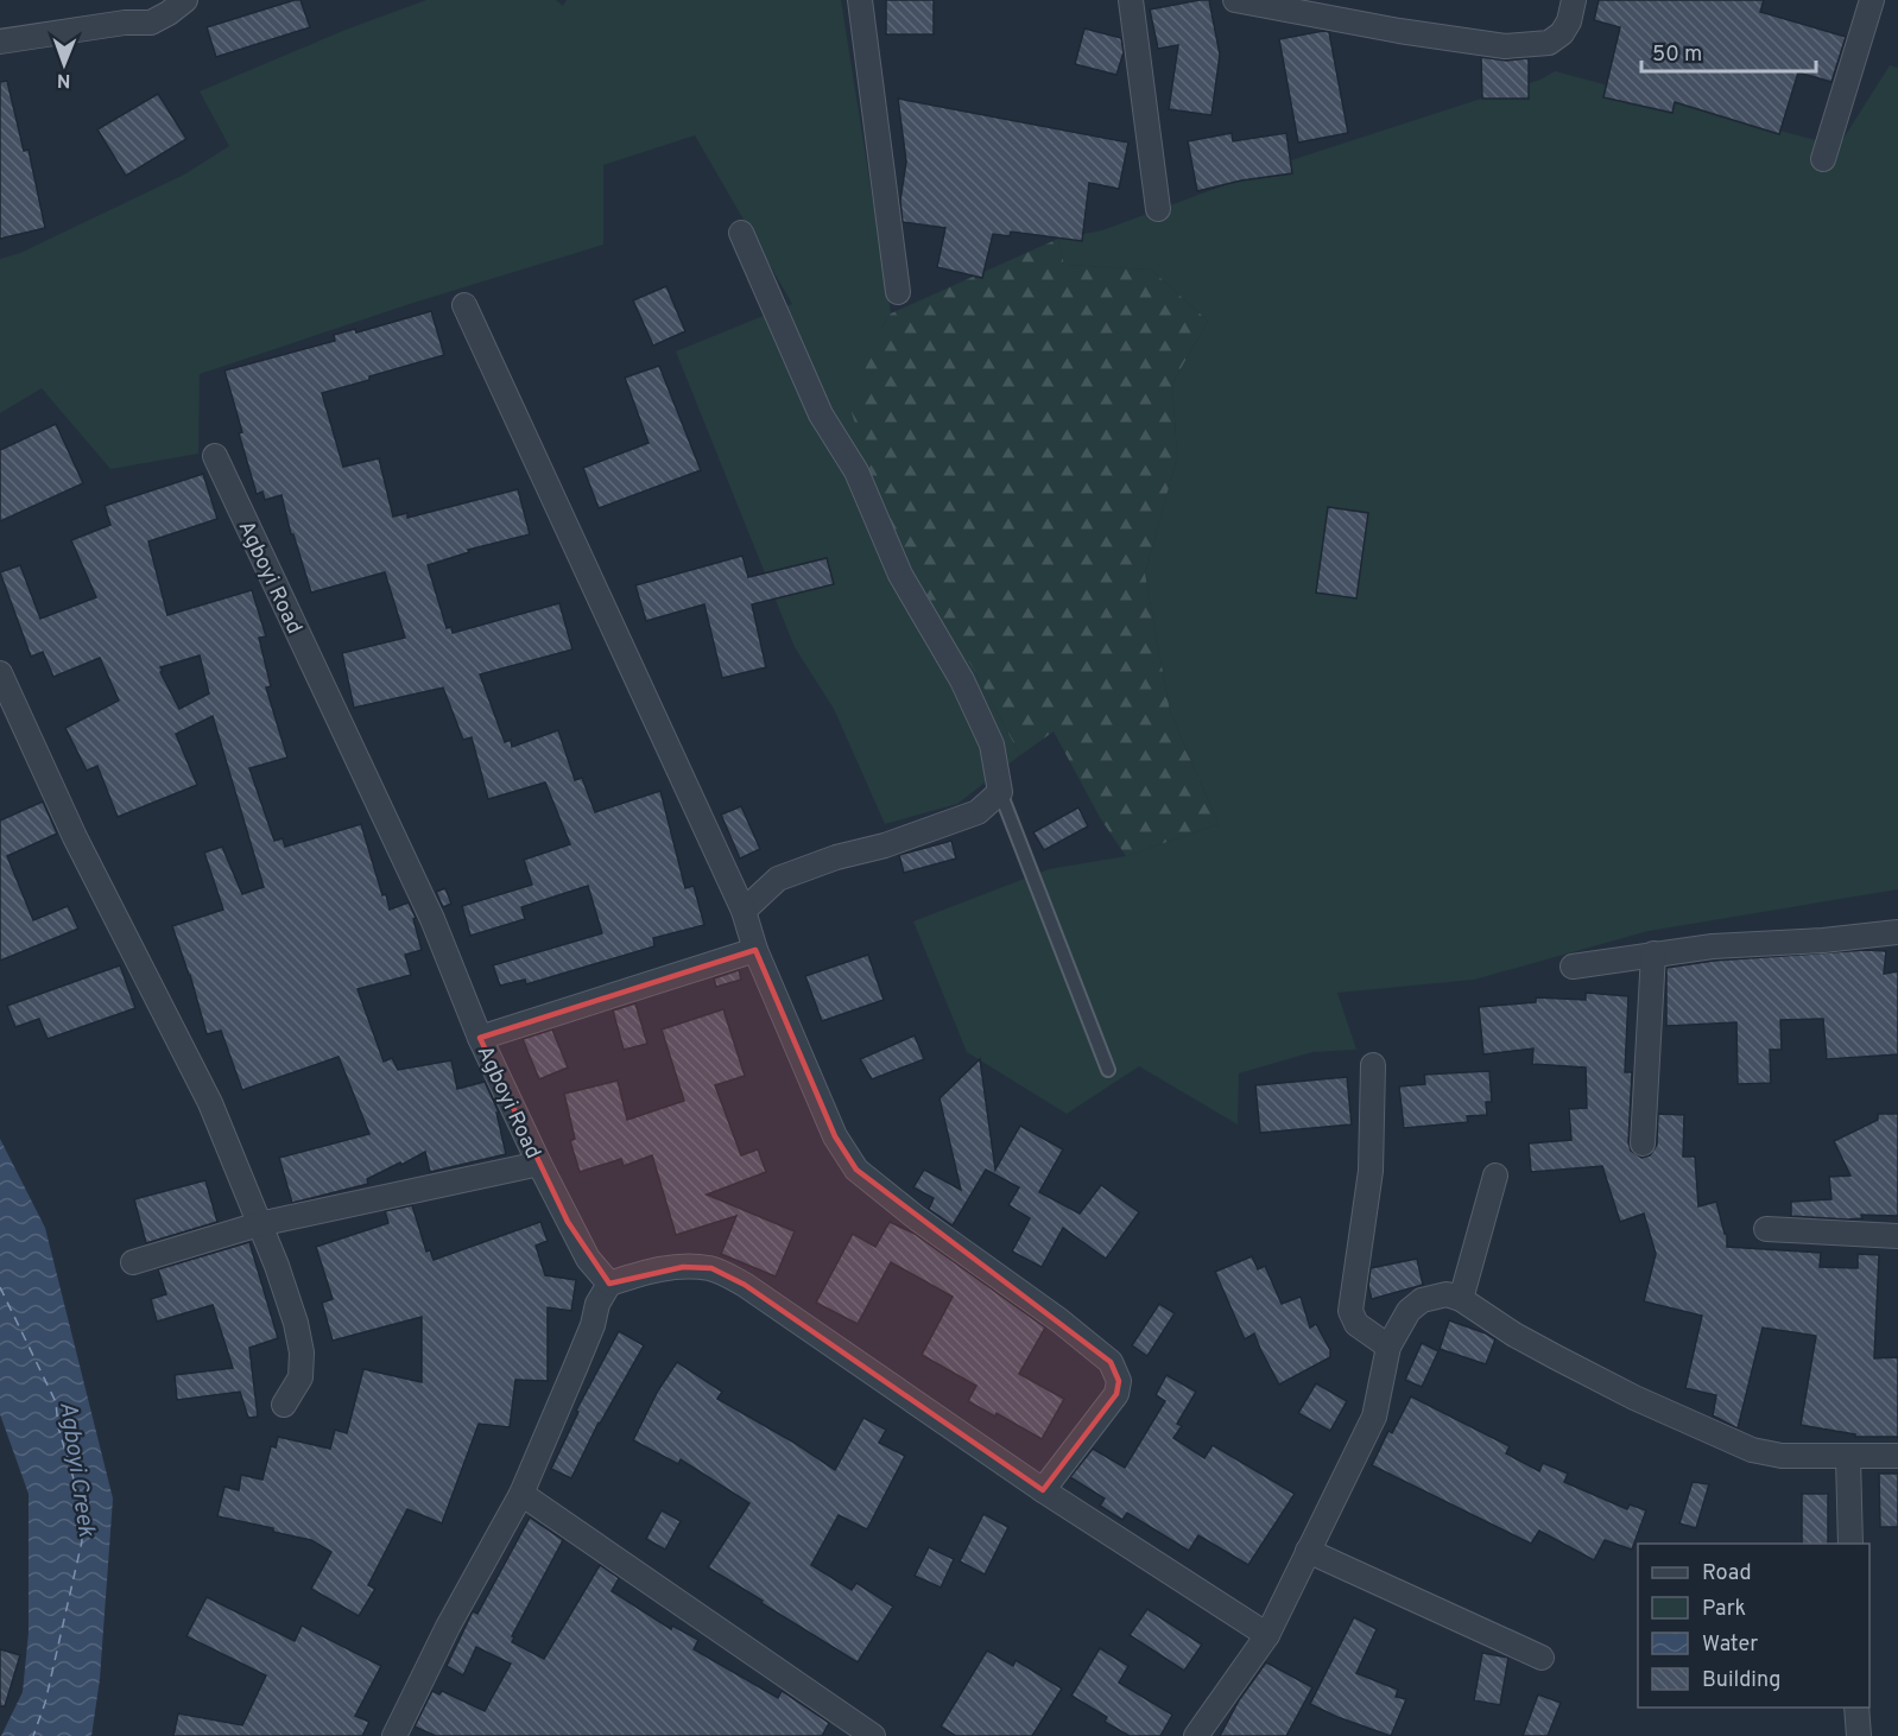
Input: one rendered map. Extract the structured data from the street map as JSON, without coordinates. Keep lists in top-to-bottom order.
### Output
{
  "streets": {
    "street": ["Agboyi Road"]
  },
  "water": ["Agboyi Creek"],
  "legend": [
    "Road",
    "Park",
    "Water",
    "Building"
  ],
  "scale_bar": "50 m",
  "north": "bottom"
}
